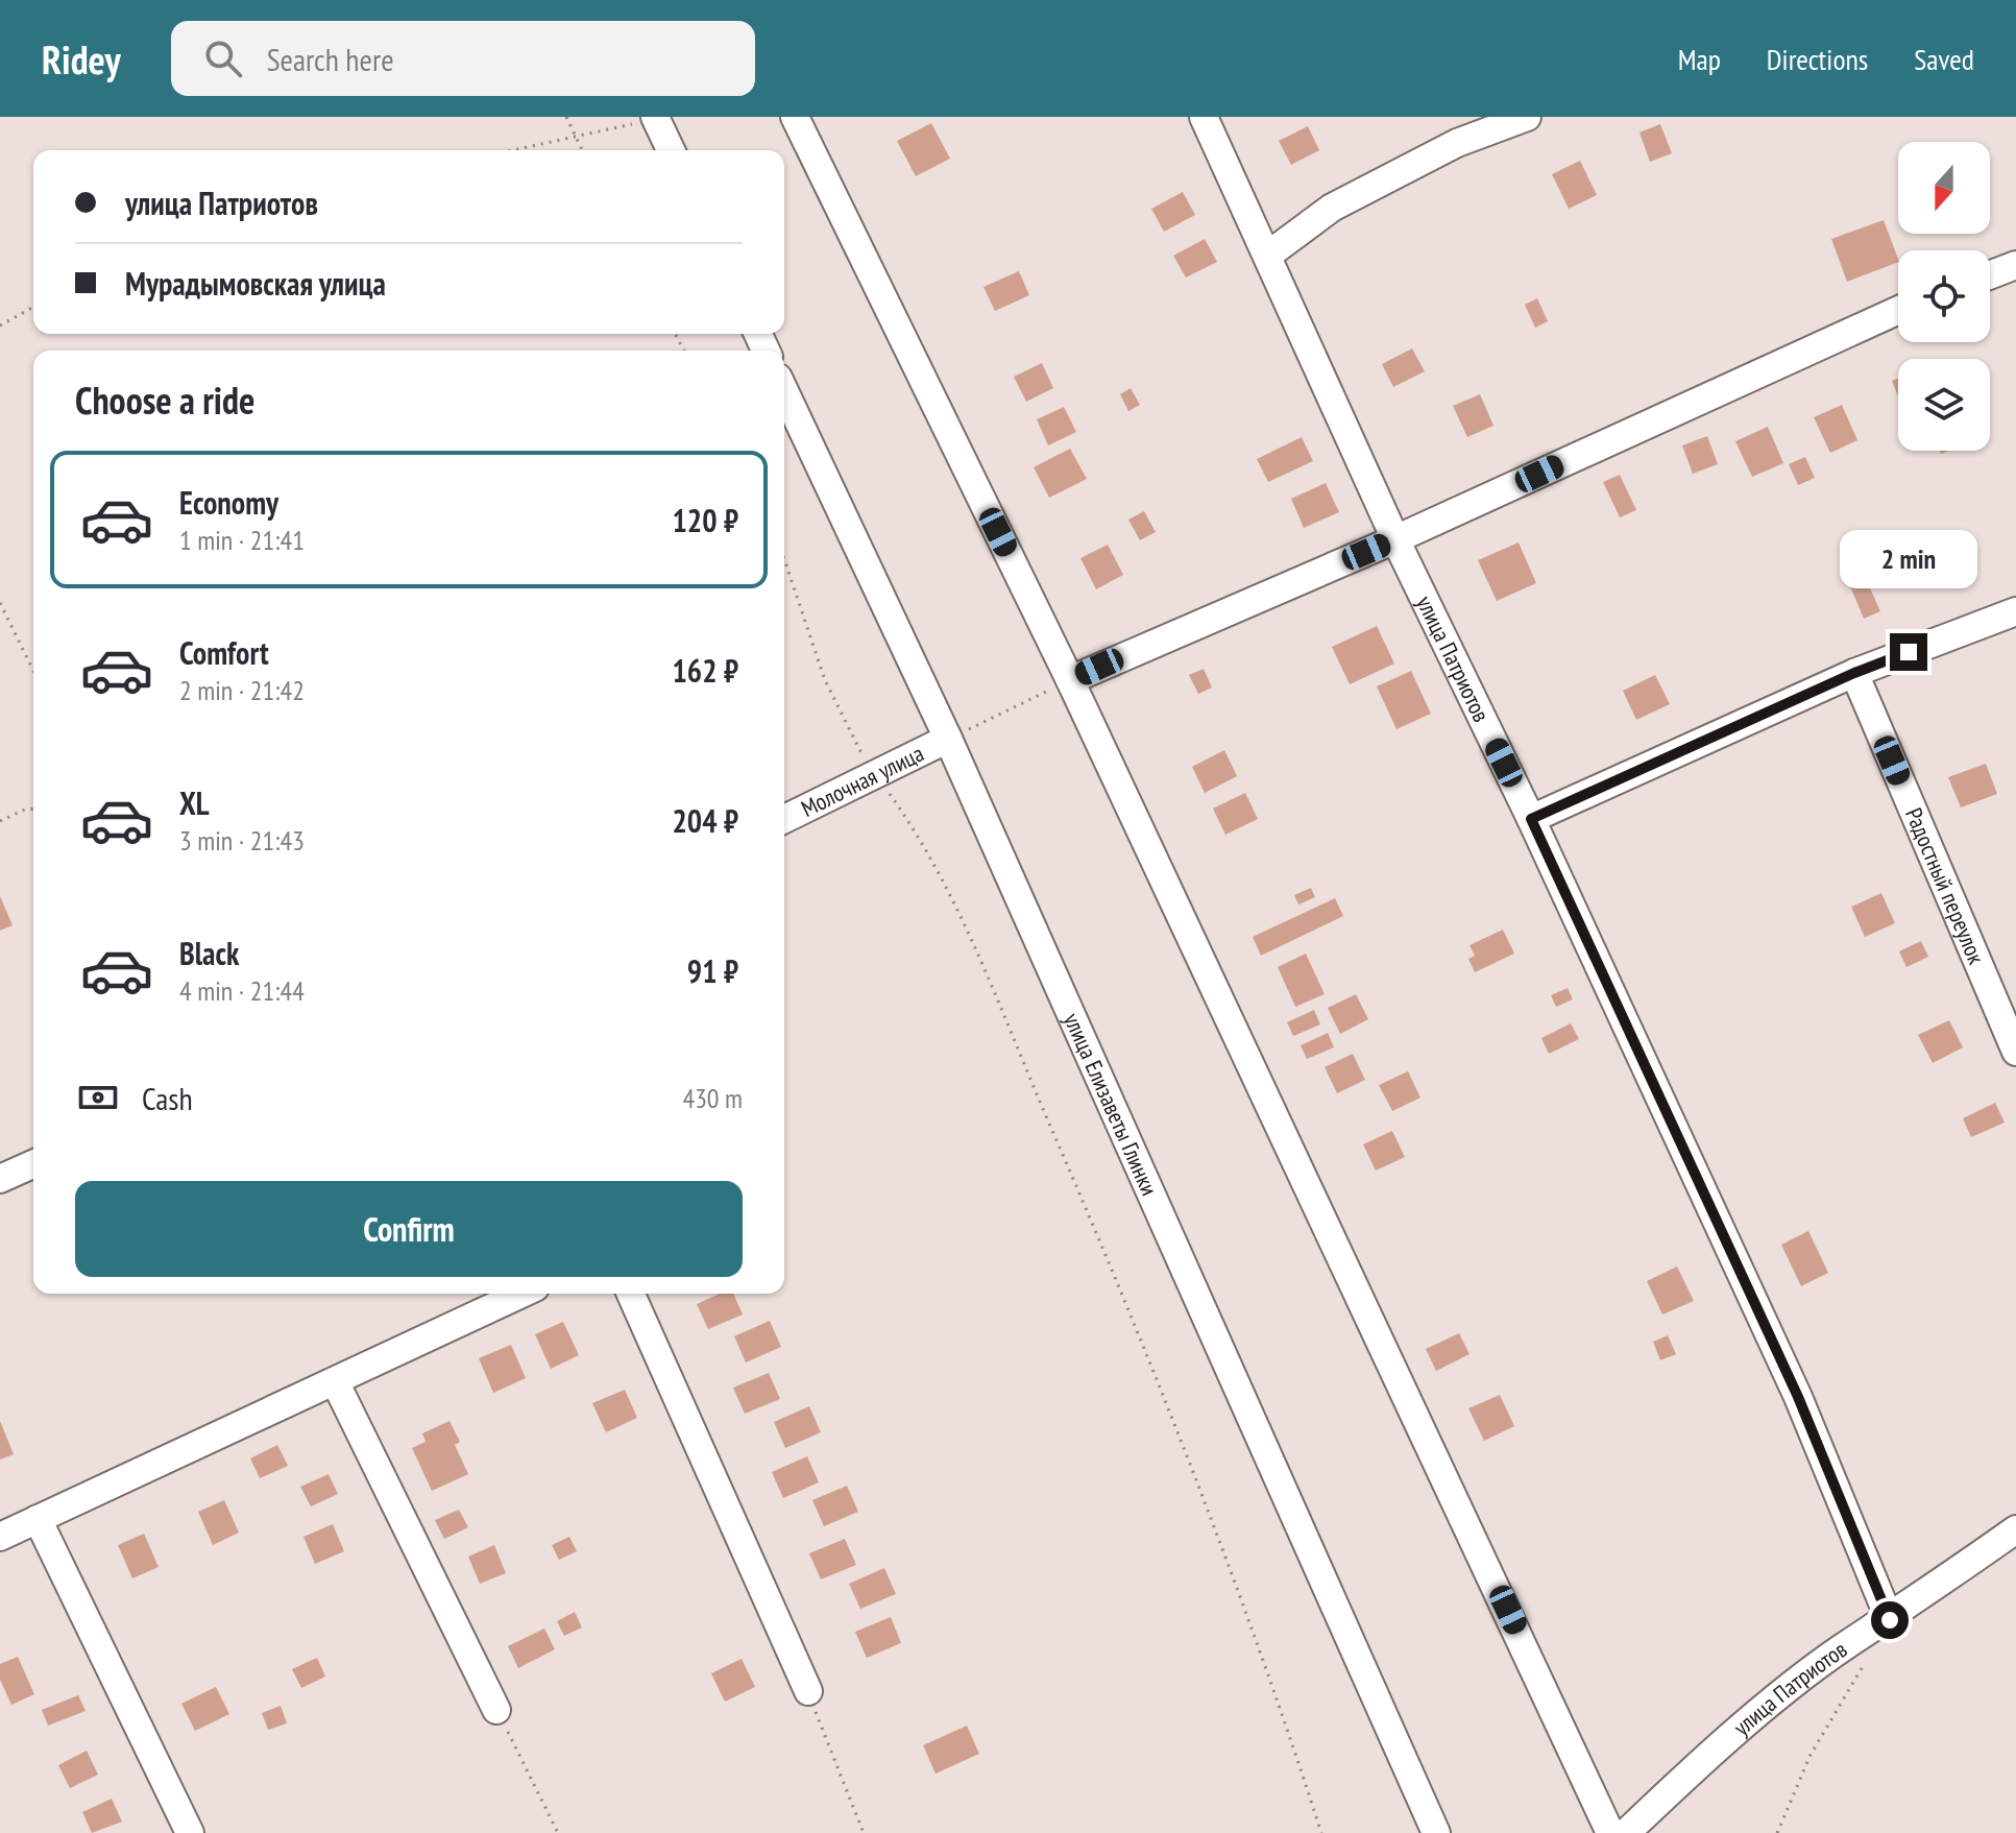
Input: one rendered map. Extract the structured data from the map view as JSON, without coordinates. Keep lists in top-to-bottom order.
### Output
{
  "streets": {
    "street": [
      "улица Патриотов",
      "Молочная улица",
      "Радостный переулок",
      "улица Елизаветы Глинки"
    ]
  },
  "crossings": [
    ["Молочная улица", "улица Елизаветы Глинки"]
  ],
  "north": "bottom",
  "page": {
    "header": "Ridey",
    "search": "Search here",
    "nav": ["Map", "Directions", "Saved"],
    "banner": ["улица Патриотов", "Мурадымовская улица"],
    "heading": "Choose a ride",
    "list": [
      {
        "name": "Economy",
        "note": "1 min · 21:41",
        "value": "120 ₽"
      },
      {
        "name": "Comfort",
        "note": "2 min · 21:42",
        "value": "162 ₽"
      },
      {
        "name": "XL",
        "note": "3 min · 21:43",
        "value": "204 ₽"
      },
      {
        "name": "Black",
        "note": "4 min · 21:44",
        "value": "91 ₽"
      }
    ],
    "bubble": "2 min",
    "pay": ["Cash", "430 m"],
    "buttons": "Confirm"
  }
}
